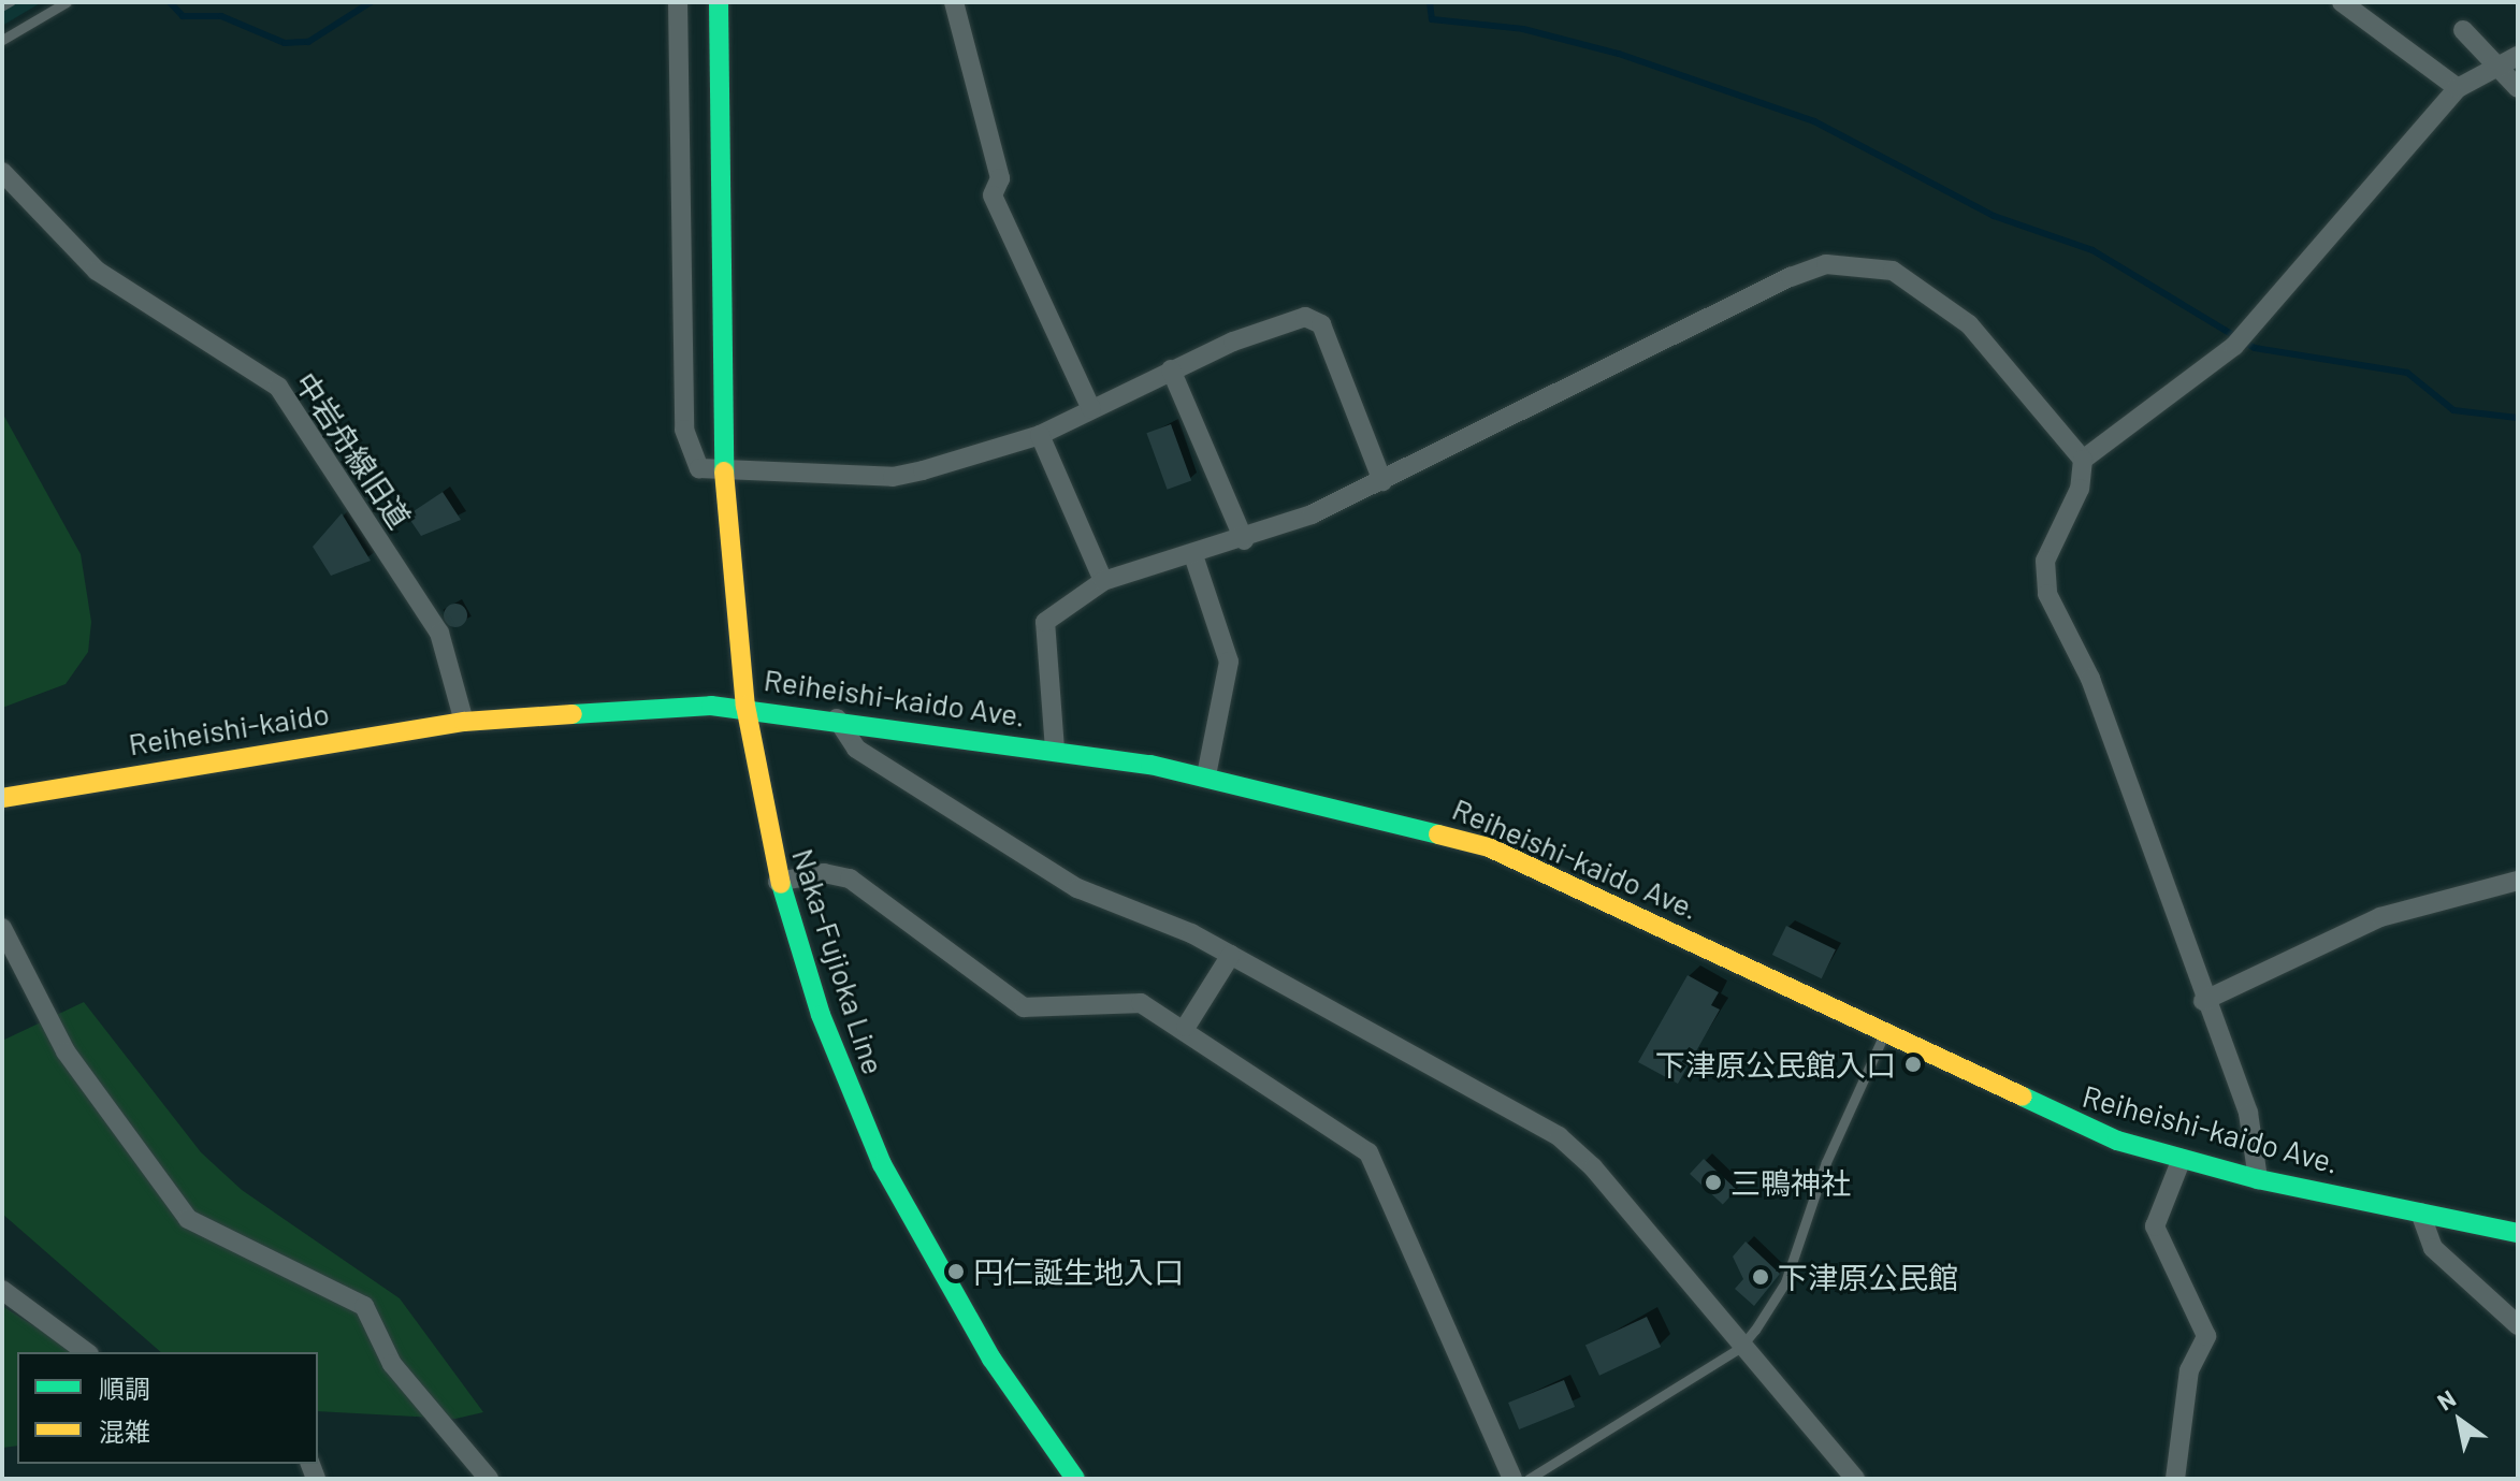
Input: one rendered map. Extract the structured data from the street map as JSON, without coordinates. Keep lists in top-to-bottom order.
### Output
{
  "streets": {
    "main road": ["Reiheishi-kaido Ave.", "Reiheishi-kaido", "Naka-Fujioka Line"],
    "street": ["中岩舟線旧道"]
  },
  "crossings": [
    ["中岩舟線旧道", "Reiheishi-kaido Ave."],
    ["中岩舟線旧道", "Reiheishi-kaido"],
    ["Reiheishi-kaido Ave.", "Reiheishi-kaido"],
    ["Reiheishi-kaido Ave.", "Naka-Fujioka Line"]
  ],
  "places": [
    "下津原公民館入口",
    "三鴨神社",
    "円仁誕生地入口",
    "下津原公民館"
  ],
  "legend": ["順調", "混雑"],
  "north": "top left"
}
